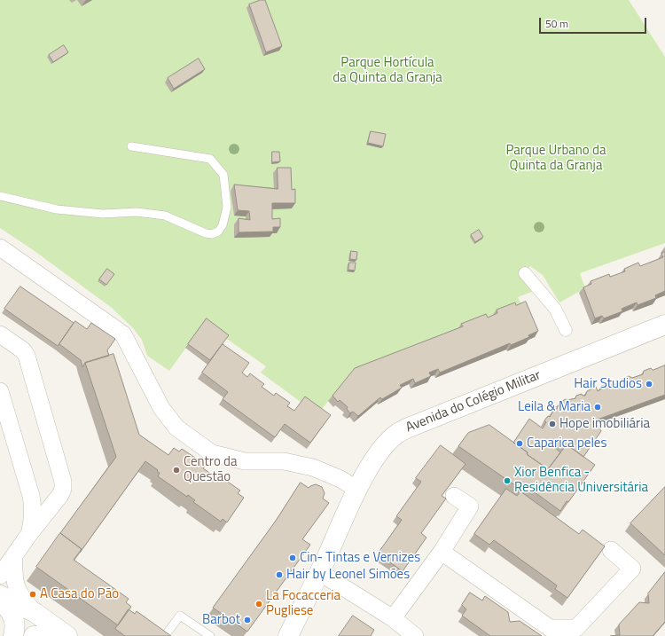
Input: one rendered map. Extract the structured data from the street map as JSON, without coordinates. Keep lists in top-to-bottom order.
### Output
{
  "streets": {
    "street": ["Avenida do Colégio Militar"]
  },
  "parks": ["Parque Hortícula da Quinta da Granja", "Parque Urbano da Quinta da Granja"],
  "places": [
    "Hair Studios",
    "Leila & Maria",
    "Hope imobiliária",
    "Caparica peles",
    "Centro da Questão",
    "Xior Benfica - Residência Universitária",
    "Cin- Tintas e Vernizes",
    "Hair by Leonel Simões",
    "A Casa do Pão",
    "La Focacceria Pugliese",
    "Barbot"
  ],
  "scale_bar": "50 m"
}
